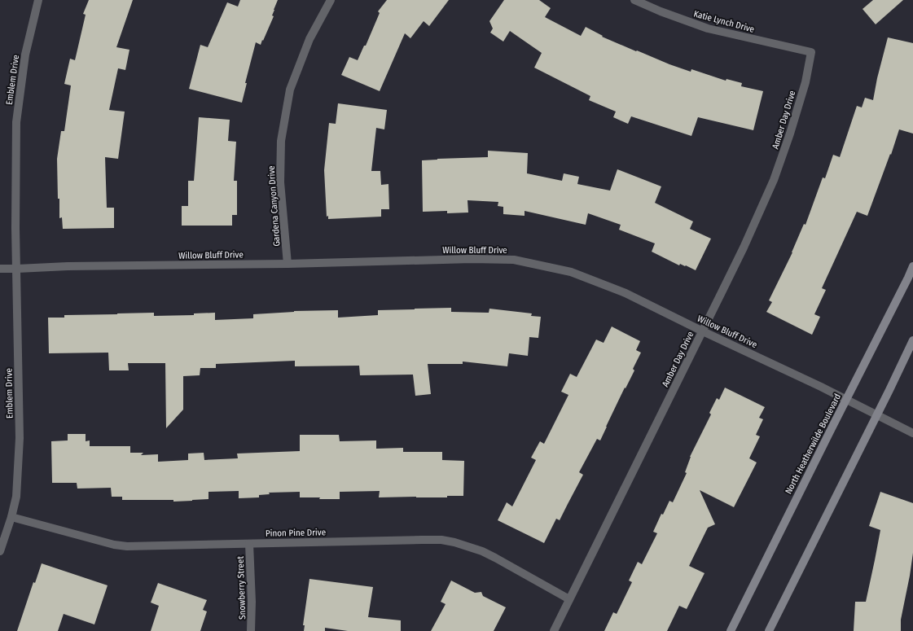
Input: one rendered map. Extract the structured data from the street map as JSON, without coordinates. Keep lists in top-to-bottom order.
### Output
{
  "streets": {
    "main road": ["North Heatherwilde Boulevard"],
    "street": [
      "Katie Lynch Drive",
      "Emblem Drive",
      "Amber Day Drive",
      "Gardena Canyon Drive",
      "Willow Bluff Drive",
      "Pinon Pine Drive",
      "Snowberry Street"
    ]
  },
  "crossings": [
    ["Katie Lynch Drive", "Amber Day Drive"],
    ["Emblem Drive", "Willow Bluff Drive"],
    ["Emblem Drive", "Pinon Pine Drive"],
    ["Amber Day Drive", "Willow Bluff Drive"],
    ["Amber Day Drive", "Pinon Pine Drive"],
    ["Gardena Canyon Drive", "Willow Bluff Drive"],
    ["Willow Bluff Drive", "North Heatherwilde Boulevard"],
    ["Pinon Pine Drive", "Snowberry Street"]
  ]
}
